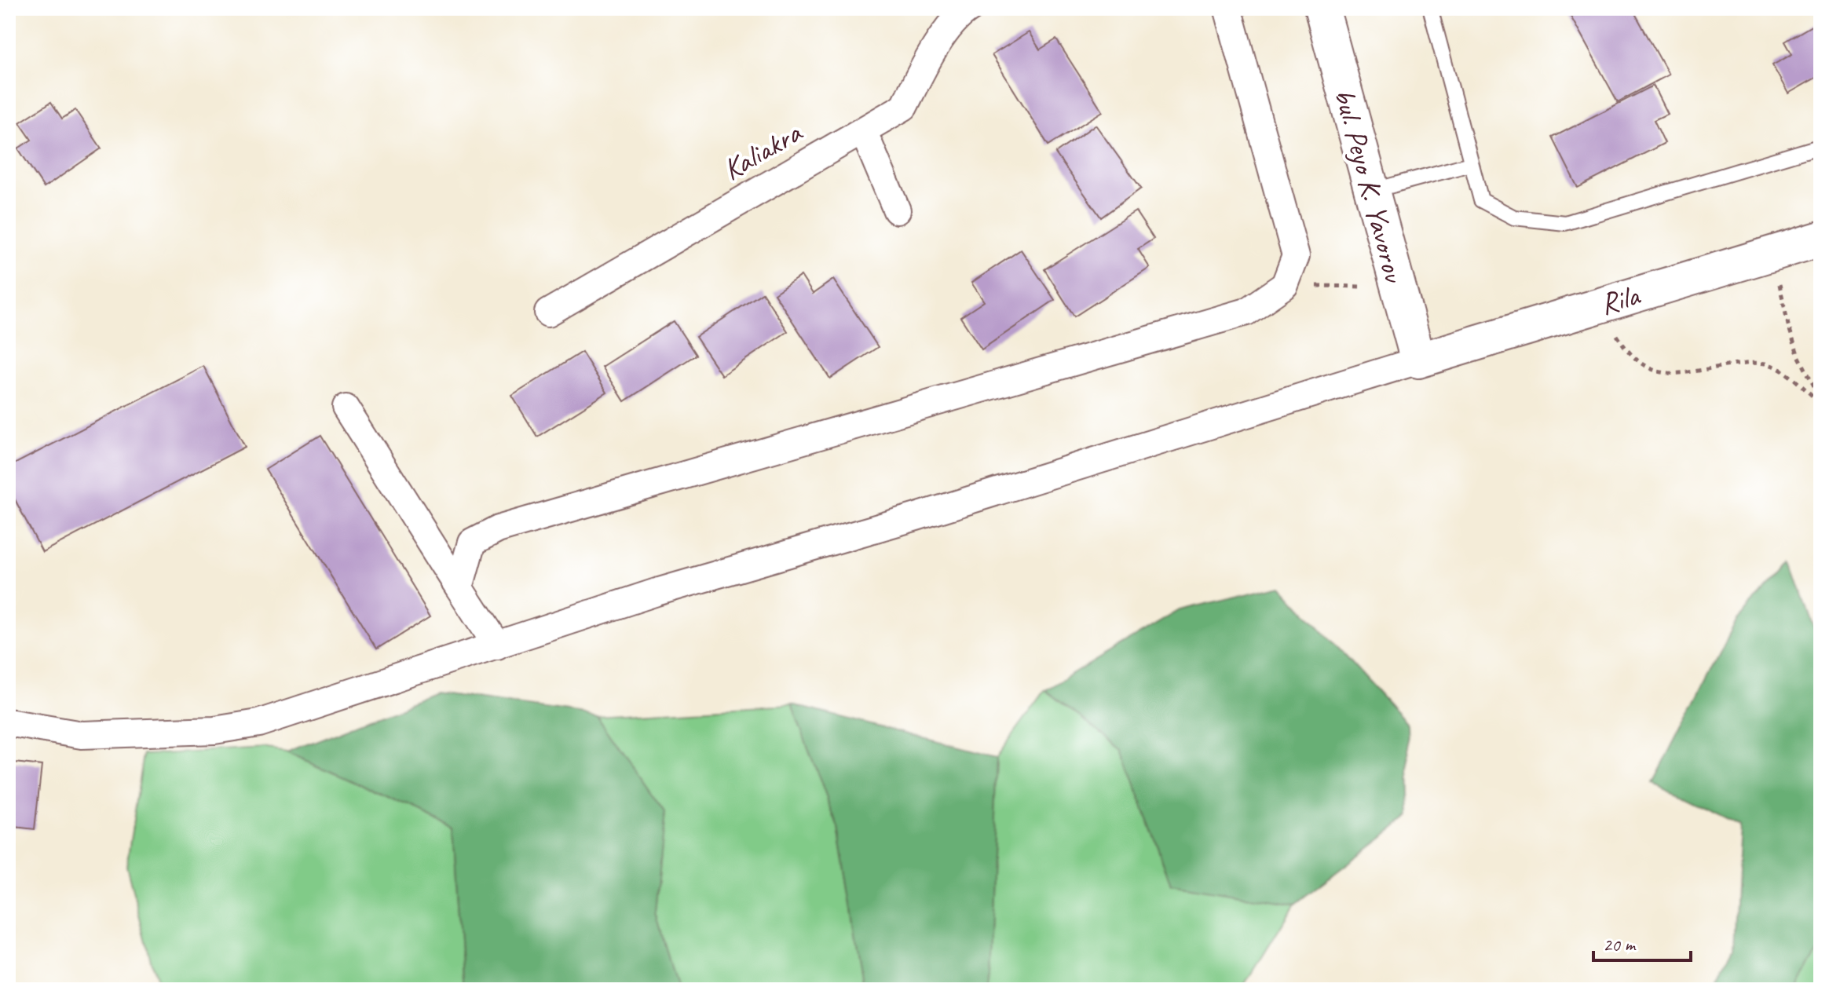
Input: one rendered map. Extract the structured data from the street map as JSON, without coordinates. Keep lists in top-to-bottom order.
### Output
{
  "streets": {
    "street": ["Kaliakra", "bul. Peyo K. Yavorov", "Rila"]
  },
  "crossings": [
    ["bul. Peyo K. Yavorov", "Rila"]
  ],
  "scale_bar": "20 m"
}
